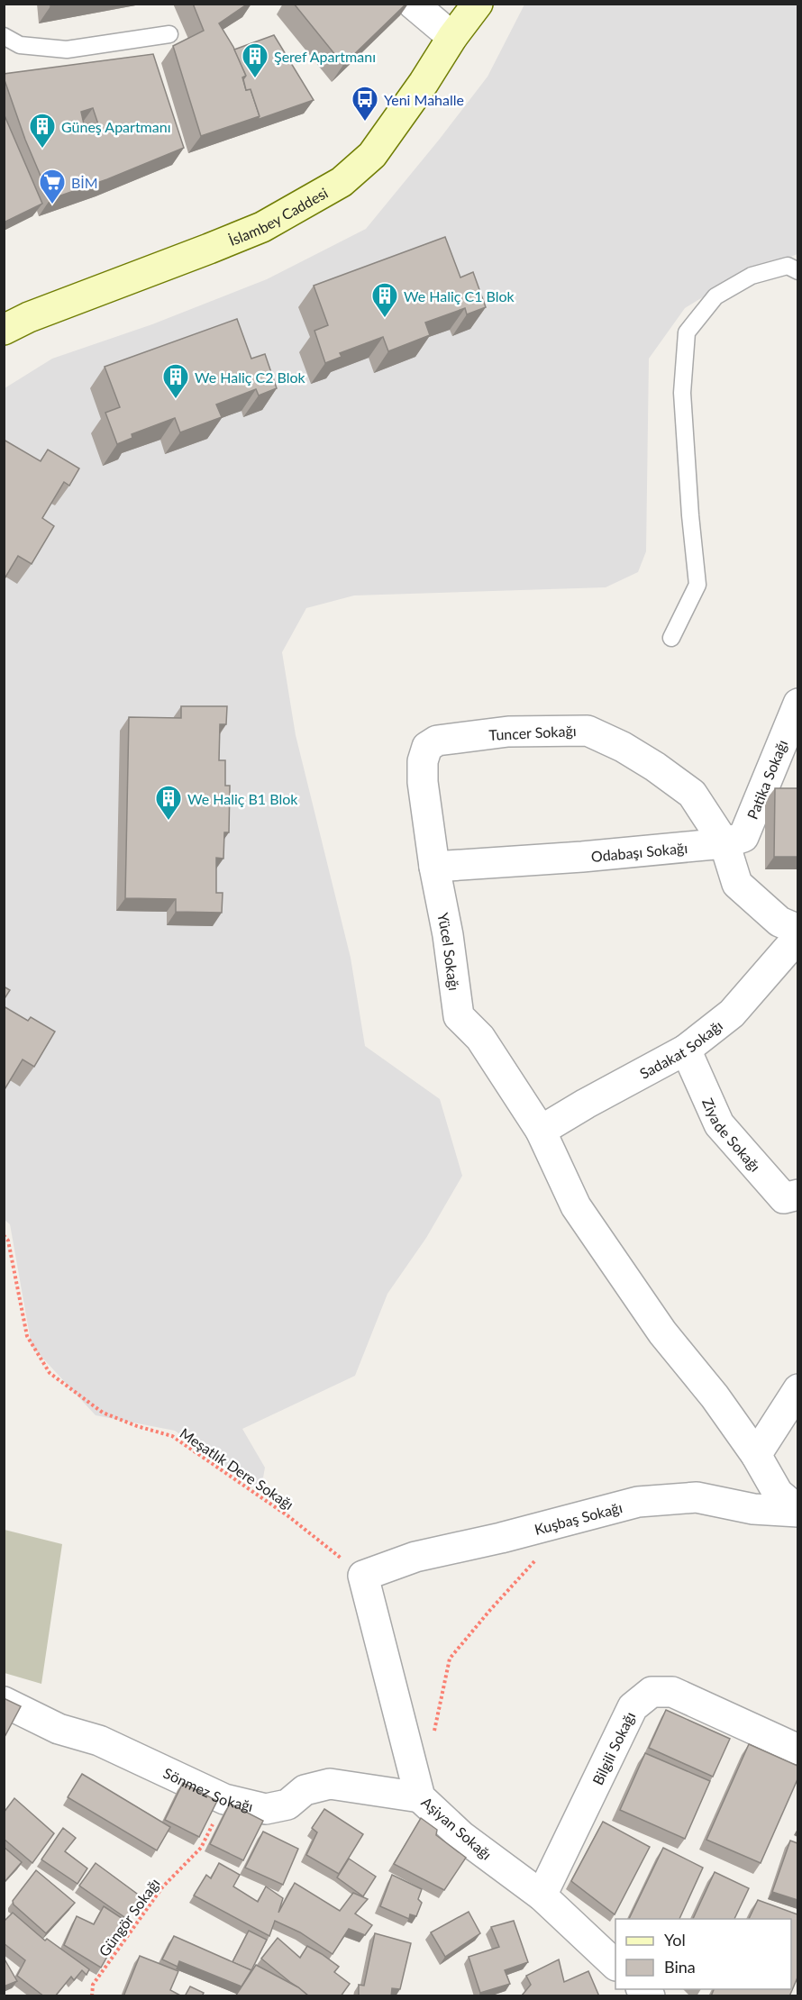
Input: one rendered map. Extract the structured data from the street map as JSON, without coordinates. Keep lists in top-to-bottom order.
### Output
{
  "streets": {
    "main road": ["İslambey Caddesi"],
    "street": [
      "Tuncer Sokağı",
      "Patika Sokağı",
      "Odabaşı Sokağı",
      "Yücel Sokağı",
      "Sadakat Sokağı",
      "Ziyade Sokağı",
      "Kuşbaş Sokağı",
      "Bilgili Sokağı",
      "Sönmez Sokağı",
      "Aşiyan Sokağı"
    ],
    "path": ["Meşatlık Dere Sokağı", "Güngör Sokağı"]
  },
  "crossings": [
    ["Tuncer Sokağı", "Patika Sokağı"],
    ["Tuncer Sokağı", "Odabaşı Sokağı"],
    ["Tuncer Sokağı", "Yücel Sokağı"],
    ["Patika Sokağı", "Odabaşı Sokağı"],
    ["Odabaşı Sokağı", "Yücel Sokağı"],
    ["Yücel Sokağı", "Sadakat Sokağı"],
    ["Yücel Sokağı", "Kuşbaş Sokağı"],
    ["Sadakat Sokağı", "Ziyade Sokağı"],
    ["Meşatlık Dere Sokağı", "Kuşbaş Sokağı"],
    ["Meşatlık Dere Sokağı", "Aşiyan Sokağı"],
    ["Kuşbaş Sokağı", "Aşiyan Sokağı"],
    ["Bilgili Sokağı", "Aşiyan Sokağı"],
    ["Sönmez Sokağı", "Aşiyan Sokağı"],
    ["Sönmez Sokağı", "Güngör Sokağı"]
  ],
  "places": {
    "building": [
      "Şeref Apartmanı",
      "Güneş Apartmanı",
      "We Haliç C1 Blok",
      "We Haliç C2 Blok",
      "We Haliç B1 Blok"
    ],
    "bus stop": ["Yeni Mahalle"],
    "supermarket": ["BİM"]
  },
  "legend": ["Yol", "Bina"]
}
